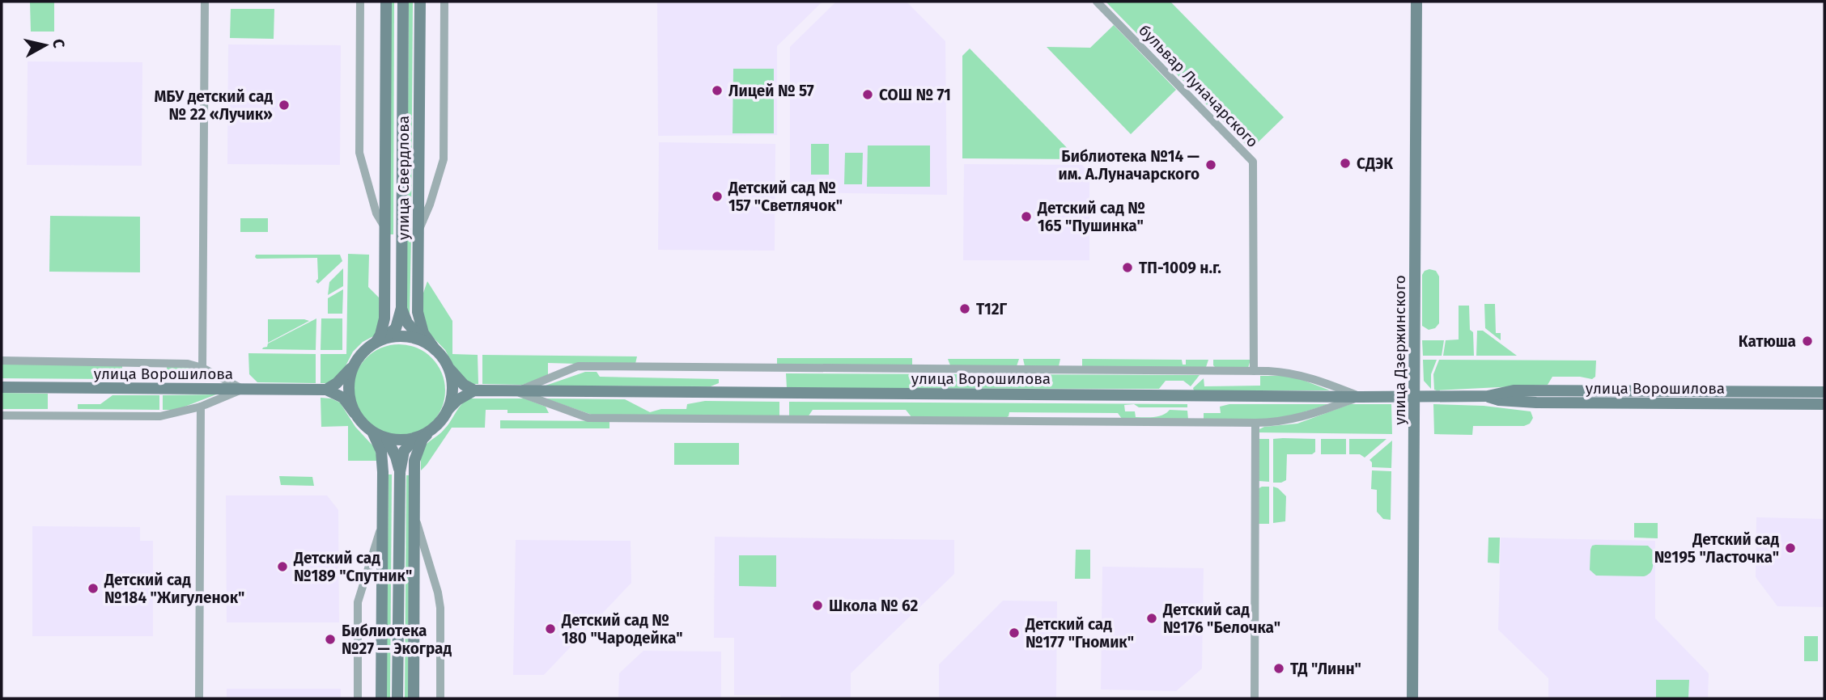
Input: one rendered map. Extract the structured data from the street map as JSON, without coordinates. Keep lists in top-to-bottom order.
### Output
{
  "streets": {
    "main road": ["улица Свердлова", "улица Дзержинского", "улица Ворошилова"],
    "street": ["бульвар Луначарского"]
  },
  "crossings": [
    ["улица Дзержинского", "улица Ворошилова"]
  ],
  "places": [
    "Лицей № 57",
    "СОШ № 71",
    "МБУ детский сад № 22 «Лучик»",
    "СДЭК",
    "Библиотека №14 — им. А.Луначарского",
    "Детский сад № 157 \"Светлячок\"",
    "Детский сад № 165 \"Пушинка\"",
    "ТП-1009 н.г.",
    "T12Г",
    "Катюша",
    "Детский сад №195 \"Ласточка\"",
    "Детский сад №189 \"Спутник\"",
    "Детский сад №184 \"Жигуленок\"",
    "Школа № 62",
    "Детский сад №176 \"Белочка\"",
    "Детский сад № 180 \"Чародейка\"",
    "Детский сад №177 \"Гномик\"",
    "Библиотека №27 — Экоград",
    "ТД \"Линн\""
  ],
  "north": "right"
}
